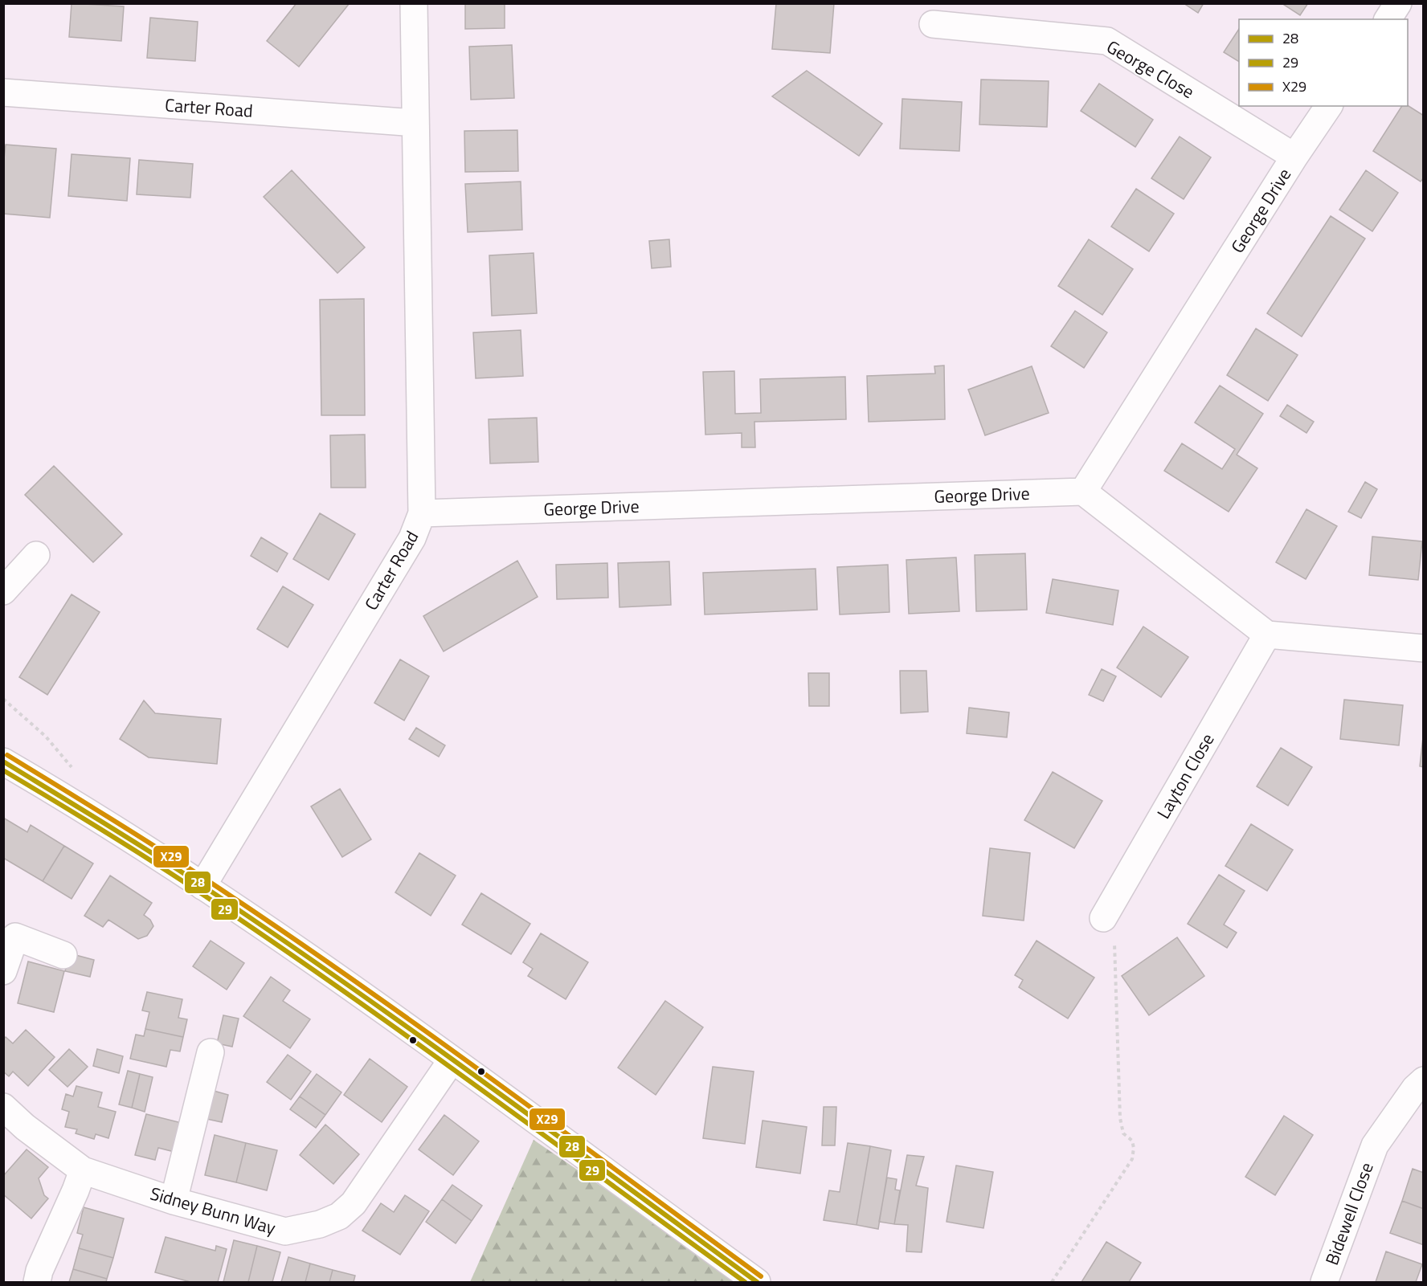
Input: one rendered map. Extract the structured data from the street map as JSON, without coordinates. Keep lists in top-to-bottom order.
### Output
{
  "streets": {
    "street": [
      "George Close",
      "Carter Road",
      "George Drive",
      "Layton Close",
      "Sidney Bunn Way",
      "Bidewell Close"
    ]
  },
  "crossings": [
    ["George Close", "George Drive"],
    ["Carter Road", "George Drive"]
  ],
  "lines": ["transit line X29", "transit line 28", "transit line 29"],
  "legend": ["28", "29", "X29"]
}
